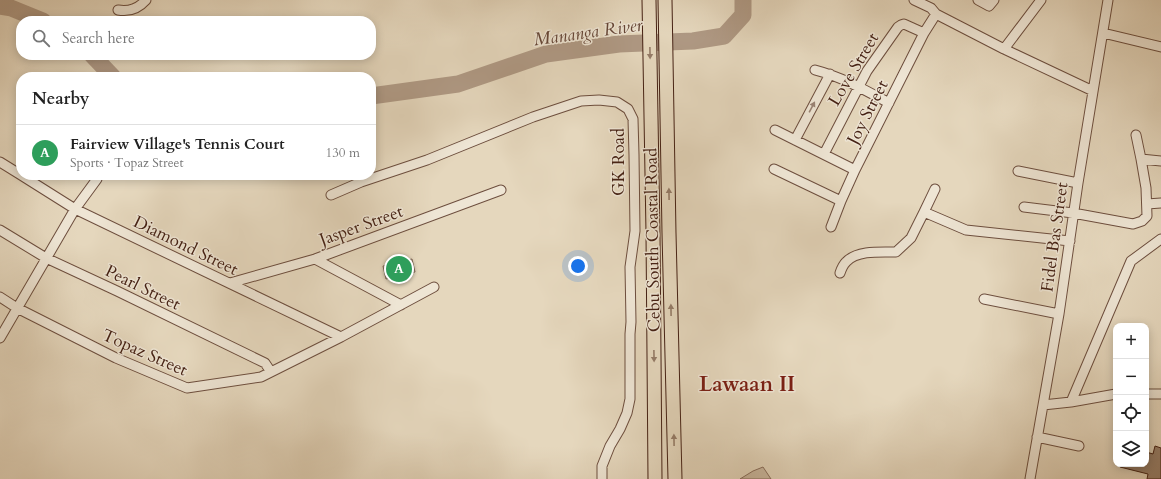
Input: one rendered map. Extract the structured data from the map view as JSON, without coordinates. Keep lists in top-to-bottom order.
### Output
{
  "streets": {
    "highway": ["Cebu South Coastal Road"],
    "street": [
      "Love Street",
      "Joy Street",
      "GK Road",
      "Jasper Street",
      "Fidel Bas Street",
      "Diamond Street",
      "Pearl Street",
      "Topaz Street"
    ]
  },
  "crossings": [
    ["Love Street", "Joy Street"],
    ["Jasper Street", "Diamond Street"],
    ["Diamond Street", "Topaz Street"],
    ["Pearl Street", "Topaz Street"]
  ],
  "districts": ["Lawaan II"],
  "water": ["Mananga River"],
  "page": {
    "search": "Search here",
    "heading": "Nearby",
    "list": [
      {
        "mark": "A",
        "name": "Fairview Village's Tennis Court",
        "note": "Sports · Topaz Street",
        "value": "130 m"
      }
    ],
    "pins": "A",
    "map_buttons": ["+", "−"]
  }
}
